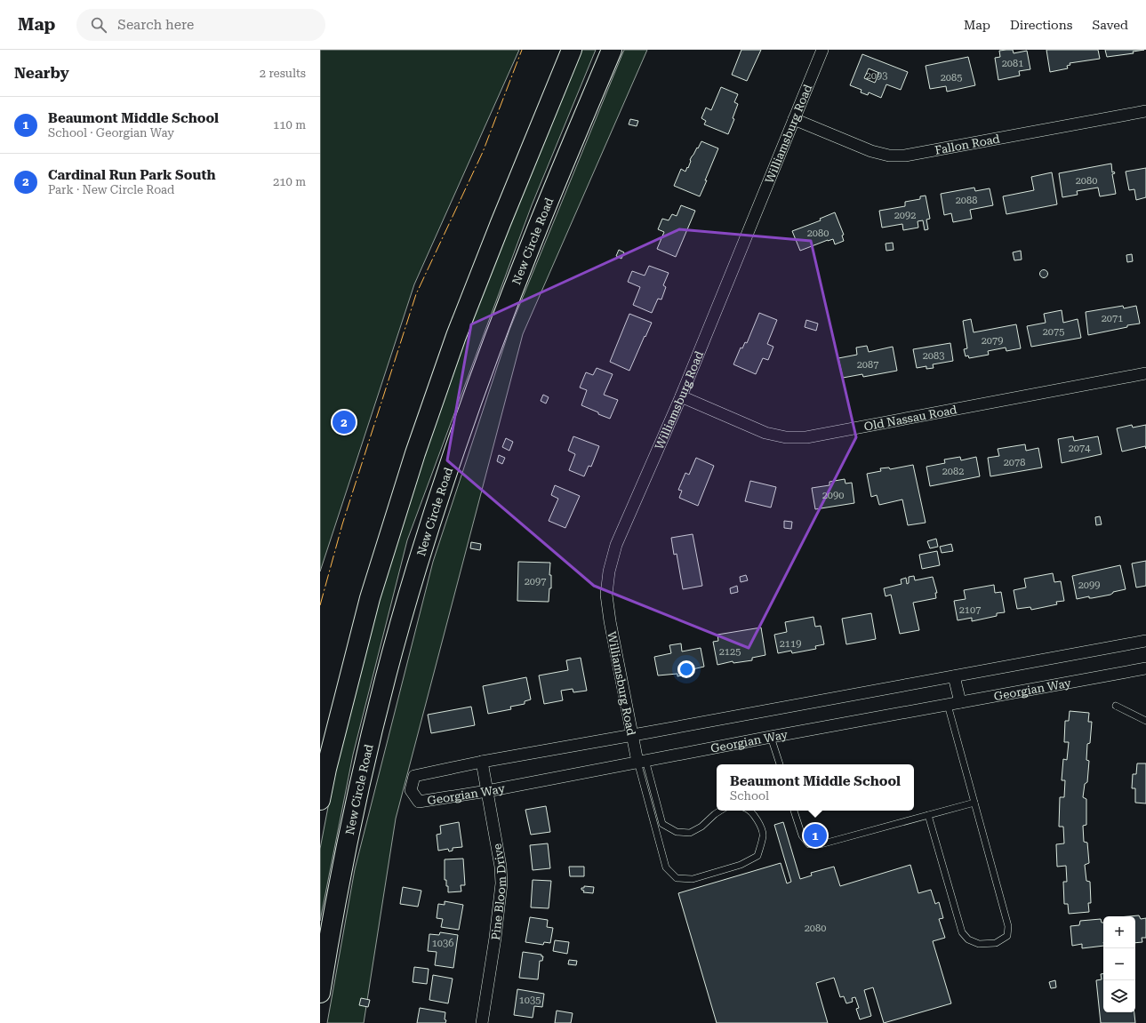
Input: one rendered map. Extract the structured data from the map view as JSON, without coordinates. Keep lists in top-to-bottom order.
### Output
{
  "streets": {
    "highway": ["New Circle Road"],
    "street": [
      "Williamsburg Road",
      "Fallon Road",
      "Old Nassau Road",
      "Georgian Way",
      "Pine Bloom Drive"
    ]
  },
  "crossings": [
    ["Williamsburg Road", "Fallon Road"],
    ["Williamsburg Road", "Old Nassau Road"],
    ["Williamsburg Road", "Georgian Way"],
    ["Georgian Way", "Pine Bloom Drive"]
  ],
  "house_numbers": [
    "2081",
    "2093",
    "2085",
    "2080",
    "2088",
    "2092",
    "2080",
    "2071",
    "2075",
    "2079",
    "2083",
    "2087",
    "2074",
    "2078",
    "2082",
    "2090",
    "2097",
    "2099",
    "2107",
    "2119",
    "2125",
    "2080",
    "1036",
    "1035"
  ],
  "page": {
    "header": "Map",
    "search": "Search here",
    "nav": ["Map", "Directions", "Saved"],
    "heading": ["Nearby", "2 results"],
    "list": [
      {
        "mark": "1",
        "name": "Beaumont Middle School",
        "note": "School · Georgian Way",
        "value": "110 m"
      },
      {
        "mark": "2",
        "name": "Cardinal Run Park South",
        "note": "Park · New Circle Road",
        "value": "210 m"
      }
    ],
    "pins": ["2", "1"],
    "popup": ["Beaumont Middle School", "School"],
    "map_buttons": ["+", "−"]
  }
}
